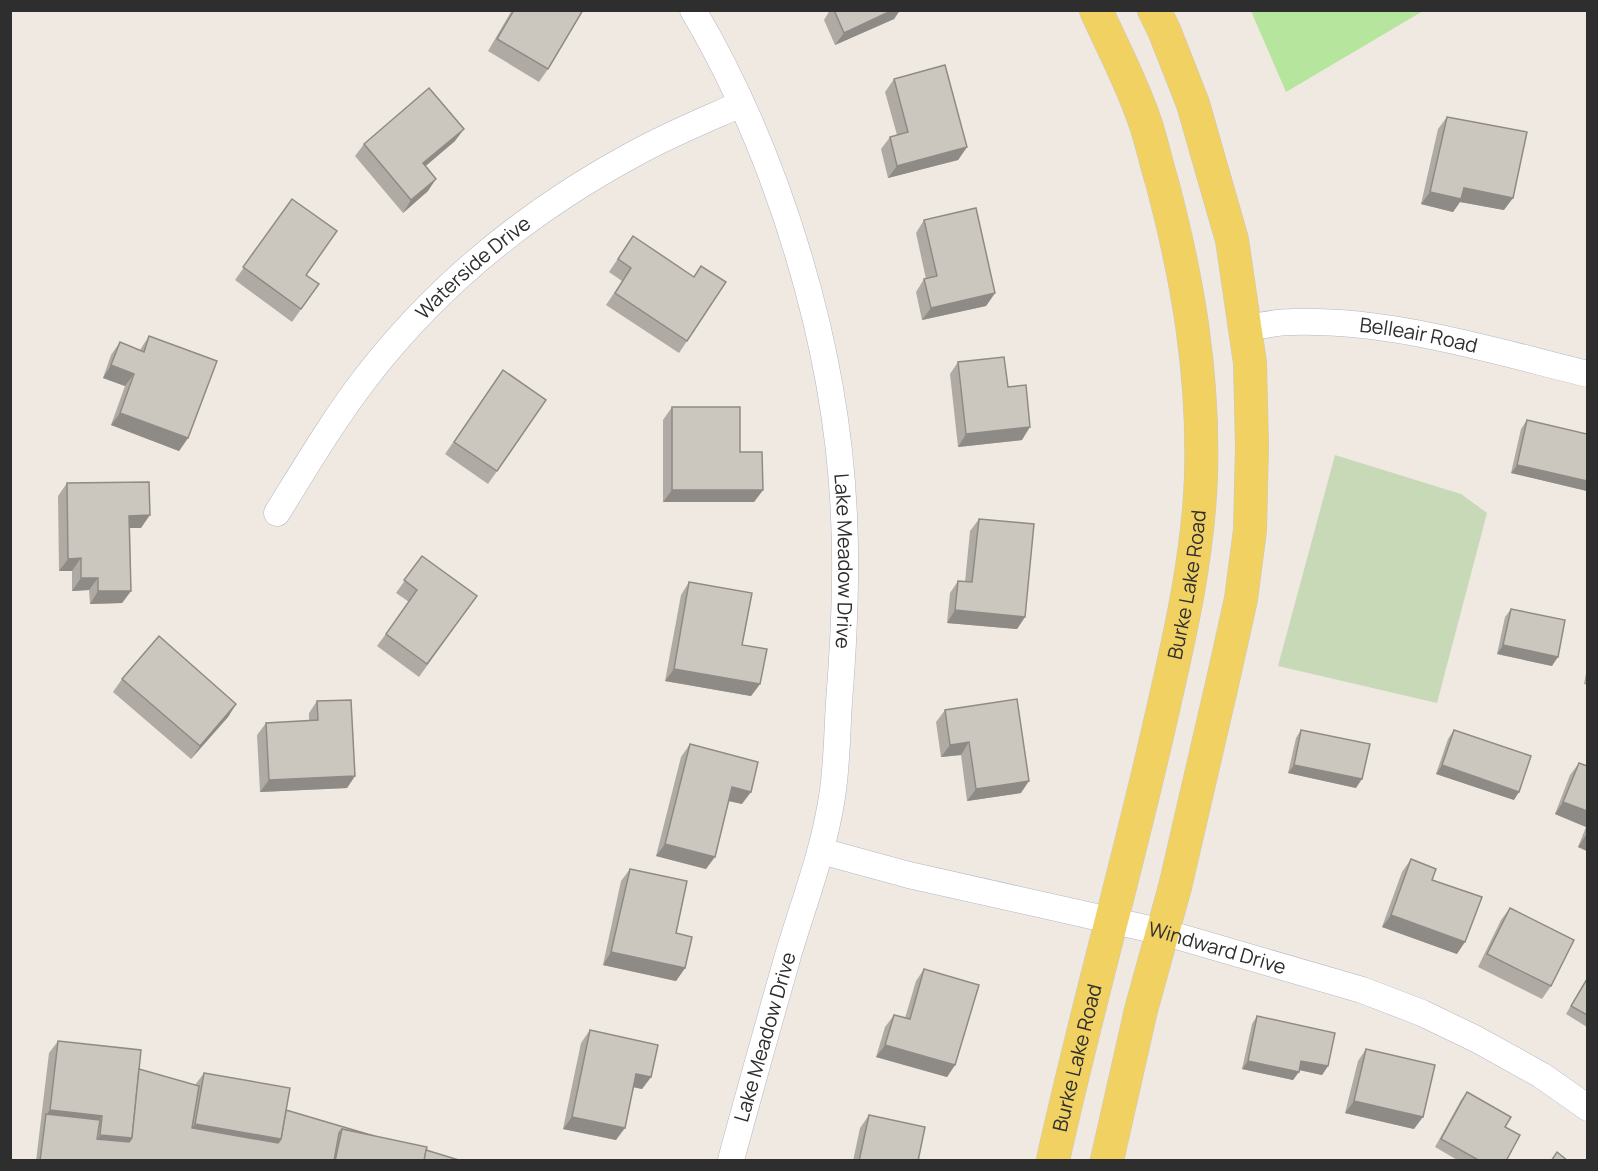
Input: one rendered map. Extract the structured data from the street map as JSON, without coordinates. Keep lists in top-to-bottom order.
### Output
{
  "streets": {
    "main road": ["Burke Lake Road"],
    "street": [
      "Waterside Drive",
      "Belleair Road",
      "Lake Meadow Drive",
      "Windward Drive"
    ]
  },
  "crossings": [
    ["Waterside Drive", "Lake Meadow Drive"],
    ["Lake Meadow Drive", "Windward Drive"],
    ["Burke Lake Road", "Windward Drive"]
  ]
}
